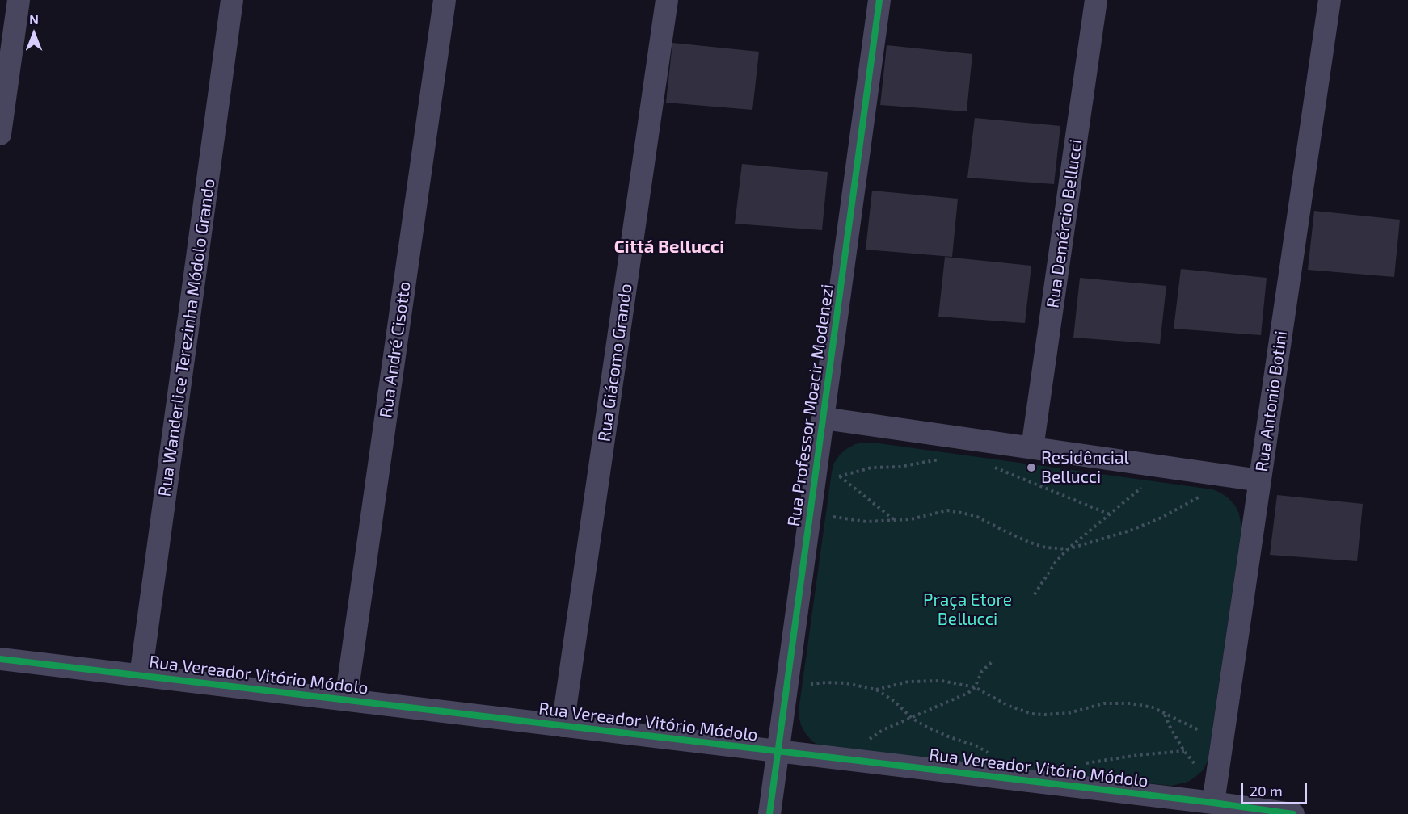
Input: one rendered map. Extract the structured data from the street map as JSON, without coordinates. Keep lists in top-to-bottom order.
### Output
{
  "streets": {
    "street": [
      "Rua Demércio Bellucci",
      "Rua Wanderlice Terezinha Módolo Grando",
      "Rua André Cisotto",
      "Rua Giácomo Grando",
      "Rua Antonio Botini",
      "Rua Professor Moacir Modenezi",
      "Rua Vereador Vitório Módolo"
    ]
  },
  "crossings": [
    ["Rua Wanderlice Terezinha Módolo Grando", "Rua Vereador Vitório Módolo"],
    ["Rua André Cisotto", "Rua Vereador Vitório Módolo"],
    ["Rua Giácomo Grando", "Rua Vereador Vitório Módolo"],
    ["Rua Antonio Botini", "Rua Vereador Vitório Módolo"],
    ["Rua Professor Moacir Modenezi", "Rua Vereador Vitório Módolo"]
  ],
  "districts": ["Cittá Bellucci"],
  "parks": ["Praça Etore Bellucci"],
  "places": ["Residêncial Bellucci"],
  "scale_bar": "20 m",
  "north": "top"
}
